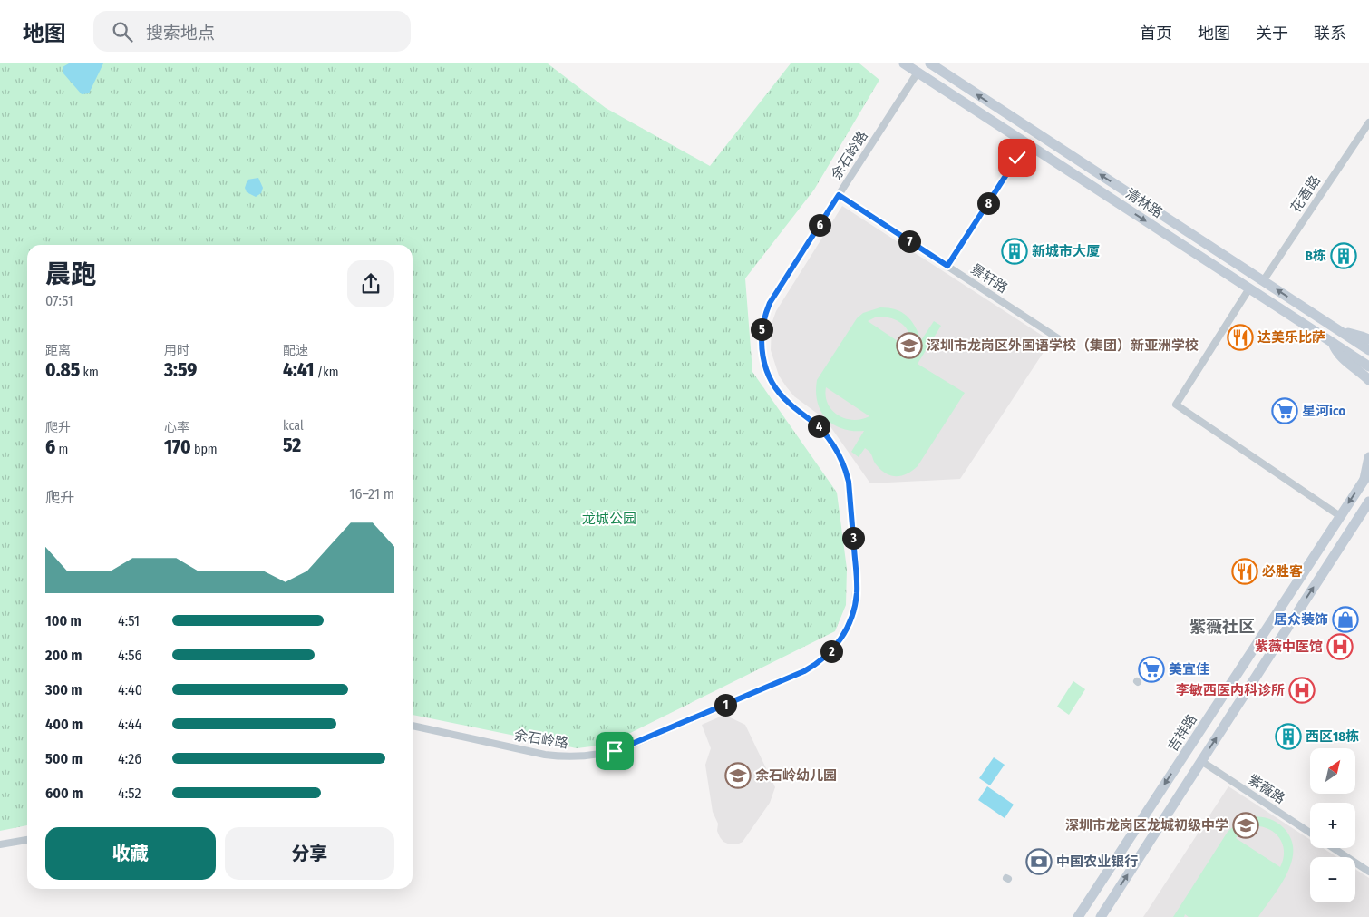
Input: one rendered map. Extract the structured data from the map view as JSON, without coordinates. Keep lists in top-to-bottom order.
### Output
{
  "streets": {
    "main road": ["清林路", "吉祥路"],
    "street": [
      "余石岭路",
      "花香路",
      "景轩路",
      "紫薇路"
    ]
  },
  "crossings": [
    ["余石岭路", "清林路"],
    ["余石岭路", "景轩路"],
    ["花香路", "清林路"]
  ],
  "districts": ["紫薇社区"],
  "parks": ["龙城公园"],
  "places": {
    "building": ["新城市大厦", "B栋", "西区18栋"],
    "restaurant": ["达美乐比萨", "必胜客"],
    "school or university": ["深圳市龙岗区外国语学校（集团）新亚洲学校", "余石岭幼儿园", "深圳市龙岗区龙城初级中学"],
    "supermarket": ["星河ico", "美宜佳"],
    "shop": ["居众装饰"],
    "hospital": ["紫薇中医馆", "李敏西医内科诊所"],
    "bank": ["中国农业银行"]
  },
  "north": "top right",
  "page": {
    "header": "地图",
    "search": "搜索地点",
    "nav": [
      "首页",
      "地图",
      "关于",
      "联系"
    ],
    "pins": [
      "8",
      "6",
      "7",
      "5",
      "4",
      "3",
      "2",
      "1"
    ],
    "heading": ["晨跑", "07:51"],
    "stats": [
      ["距离", "0.85 km"],
      ["用时", "3:59"],
      ["配速", "4:41 /km"],
      ["爬升", "6 m"],
      ["心率", "170 bpm"],
      ["kcal", "52"]
    ],
    "chart": ["爬升", "16–21 m"],
    "list": [
      {
        "name": "100 m",
        "note": "4:51"
      },
      {
        "name": "200 m",
        "note": "4:56"
      },
      {
        "name": "300 m",
        "note": "4:40"
      },
      {
        "name": "400 m",
        "note": "4:44"
      },
      {
        "name": "500 m",
        "note": "4:26"
      },
      {
        "name": "600 m",
        "note": "4:52"
      }
    ],
    "map_buttons": ["+", "−"],
    "buttons": ["收藏", "分享"]
  }
}
